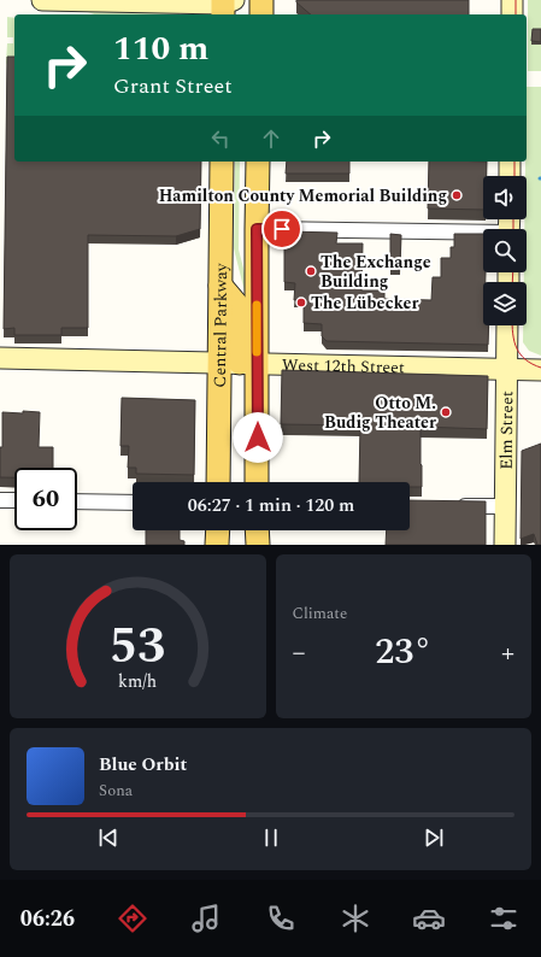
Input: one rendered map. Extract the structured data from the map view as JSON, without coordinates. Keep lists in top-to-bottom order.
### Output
{
  "streets": {
    "main road": ["Central Parkway"],
    "street": ["West 12th Street", "Elm Street"]
  },
  "crossings": [
    ["Central Parkway", "West 12th Street"],
    ["West 12th Street", "Elm Street"]
  ],
  "places": [
    "Hamilton County Memorial Building",
    "The Exchange Building",
    "The Lübecker",
    "Otto M. Budig Theater"
  ],
  "page": {
    "turn": ["110 m", "Grant Street"],
    "limit": "60",
    "trip": "06:27 · 1 min · 120 m",
    "tile": "Climate",
    "heat": ["−", "23°", "+"],
    "song": ["Blue Orbit", "Sona"],
    "tabs": "06:26",
    "gauge": ["53", "km/h"]
  }
}
